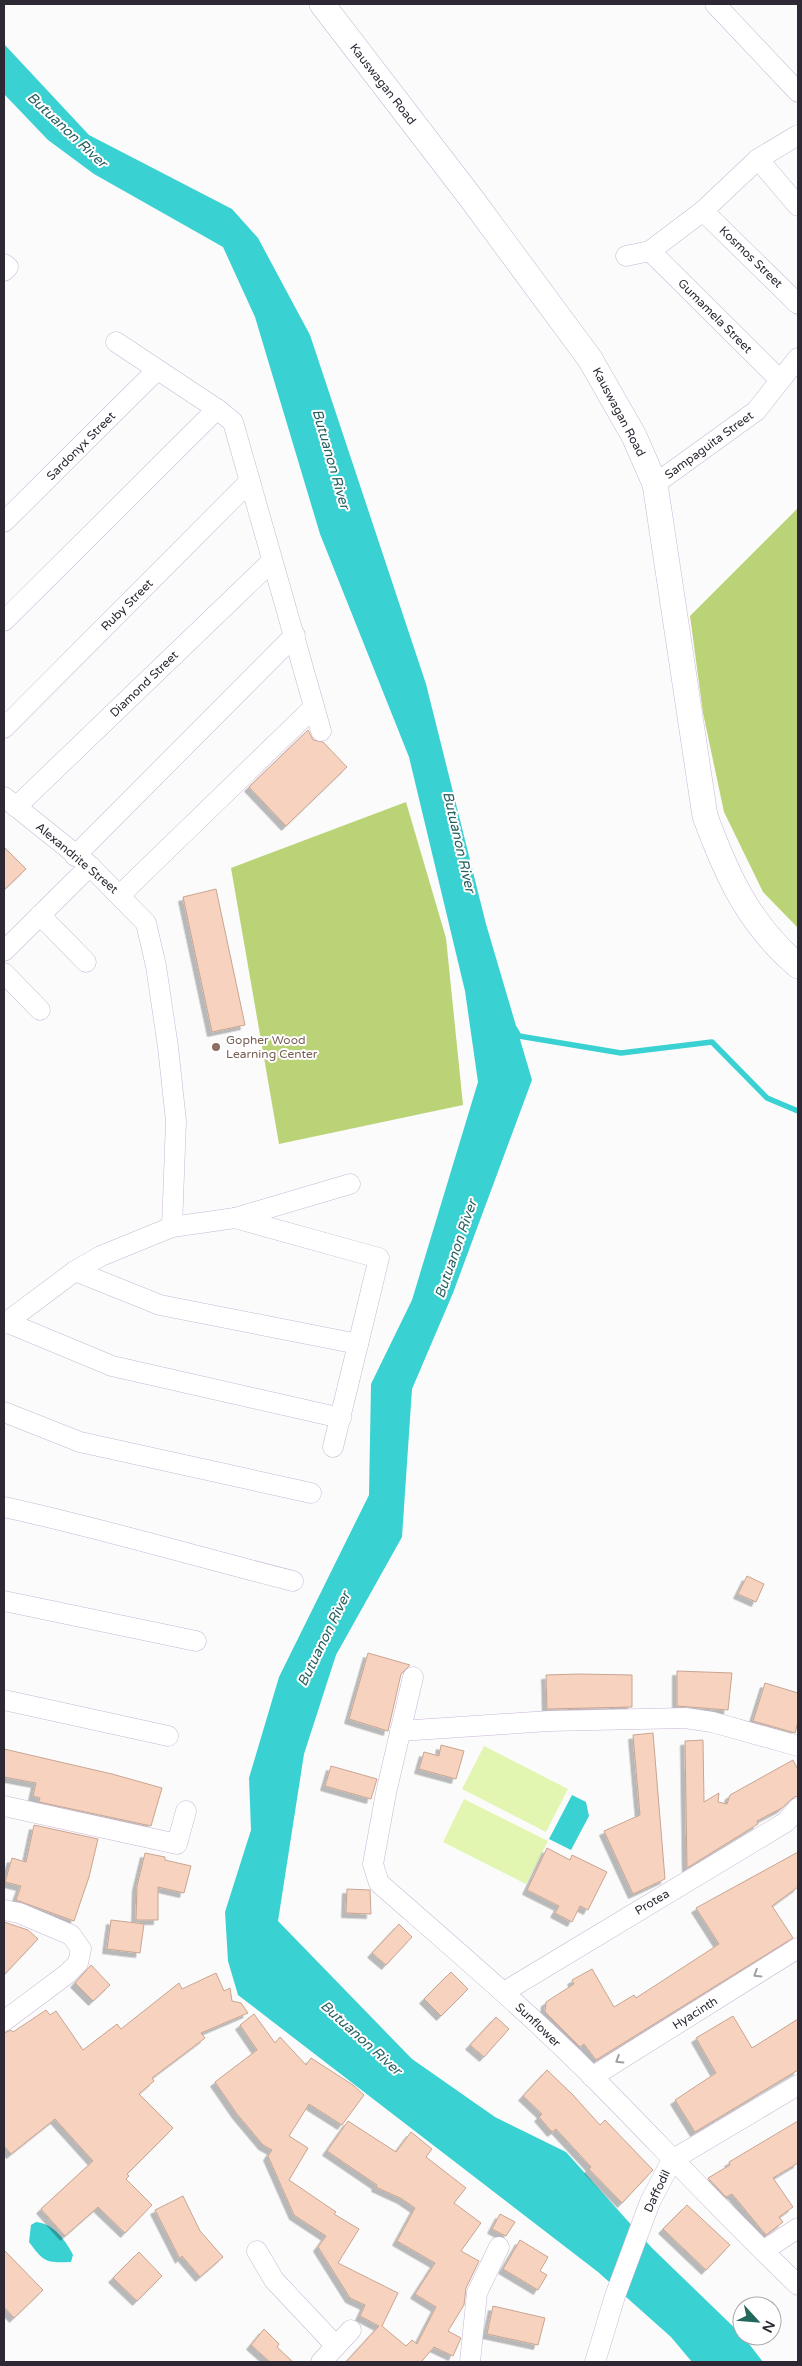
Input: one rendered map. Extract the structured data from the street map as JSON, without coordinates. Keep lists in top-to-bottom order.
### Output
{
  "streets": {
    "street": [
      "Kauswagan Road",
      "Kosmos Street",
      "Gumamela Street",
      "Sampaguita Street",
      "Sardonyx Street",
      "Ruby Street",
      "Diamond Street",
      "Alexandrite Street",
      "Protea",
      "Hyacinth",
      "Sunflower",
      "Daffodil"
    ]
  },
  "crossings": [
    ["Kauswagan Road", "Sampaguita Street"],
    ["Gumamela Street", "Sampaguita Street"],
    ["Diamond Street", "Alexandrite Street"],
    ["Protea", "Sunflower"],
    ["Hyacinth", "Sunflower"],
    ["Sunflower", "Daffodil"]
  ],
  "one_way": ["Hyacinth"],
  "water": ["Butuanon River"],
  "places": ["Gopher Wood Learning Center"],
  "north": "bottom right"
}
